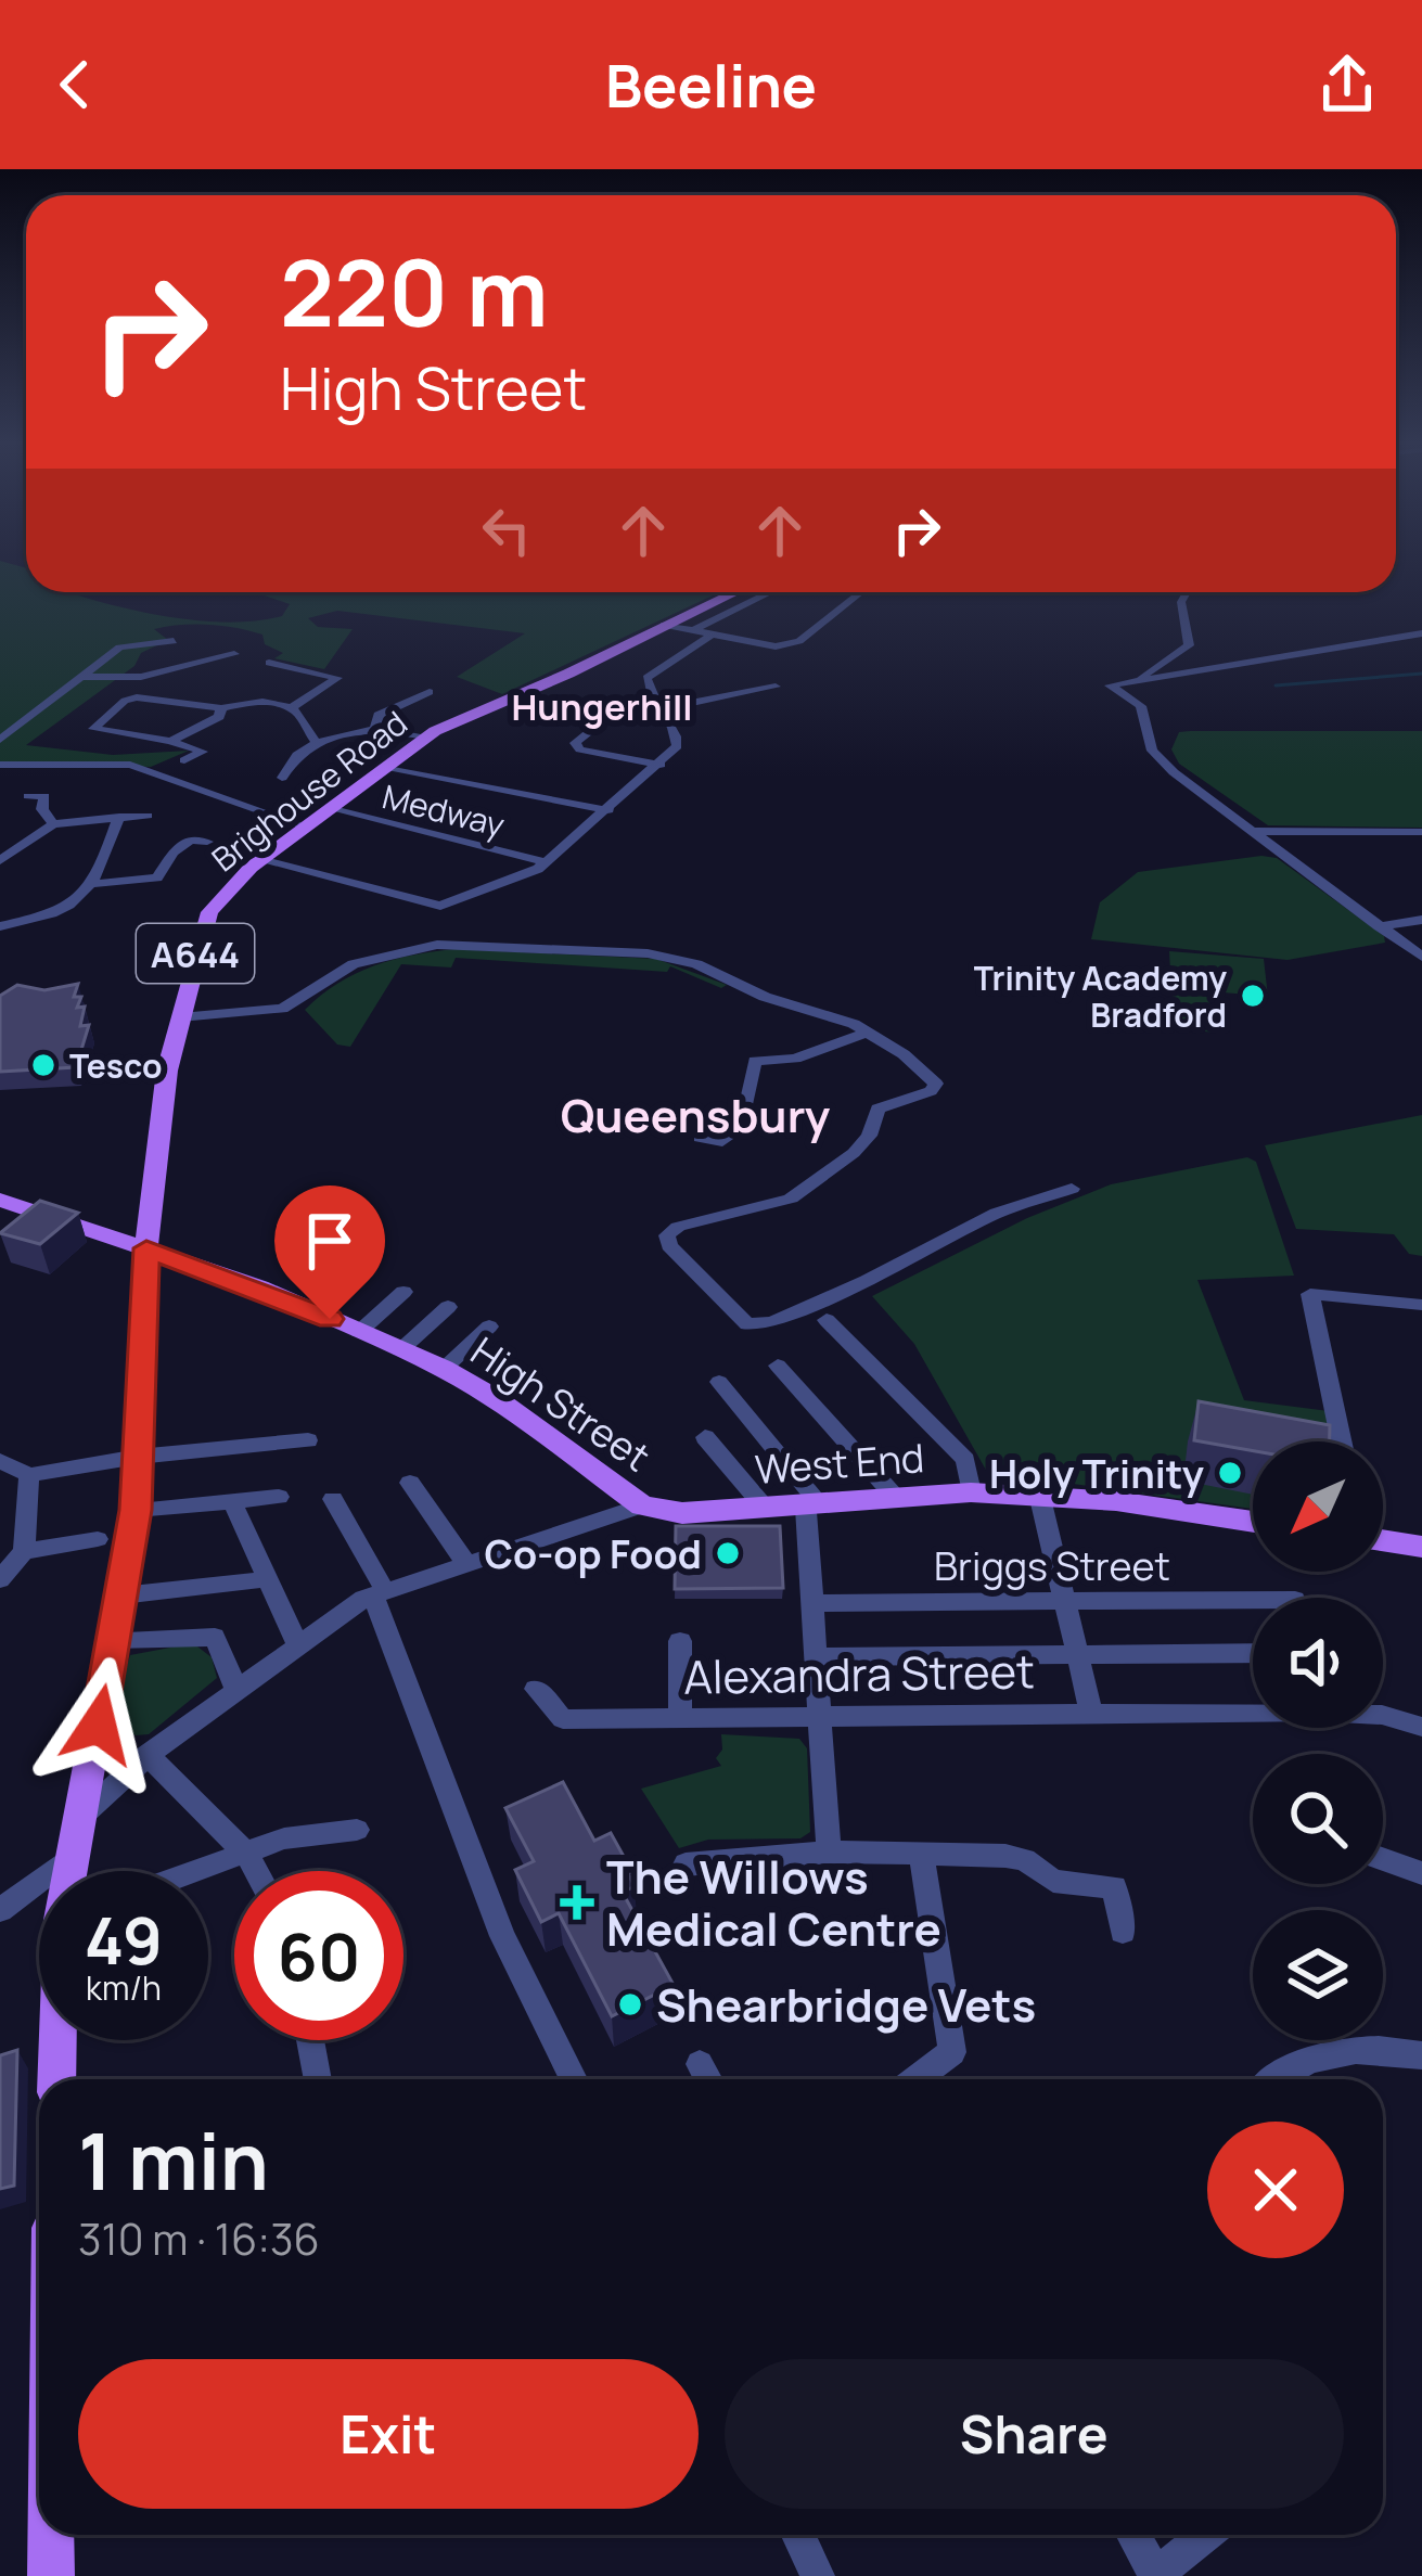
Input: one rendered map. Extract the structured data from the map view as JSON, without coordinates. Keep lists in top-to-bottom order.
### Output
{
  "streets": {
    "main road": [
      "Brighouse Road",
      "A644",
      "High Street",
      "West End"
    ],
    "street": ["Medway", "Briggs Street", "Alexandra Street"]
  },
  "crossings": [
    ["Brighouse Road", "Medway"],
    ["Brighouse Road", "A644"],
    ["Brighouse Road", "High Street"],
    ["A644", "High Street"],
    ["High Street", "West End"]
  ],
  "districts": ["Hungerhill", "Queensbury"],
  "places": {
    "other": [
      "Trinity Academy Bradford",
      "Tesco",
      "Holy Trinity",
      "Co-op Food",
      "Shearbridge Vets"
    ],
    "health": ["The Willows Medical Centre"]
  },
  "north": "bottom left",
  "page": {
    "header": "Beeline",
    "turn": ["220 m", "High Street"],
    "speed": "49 km/h",
    "limit": "60",
    "heading": ["1 min", "310 m · 16:36"],
    "buttons": ["Exit", "Share"]
  }
}
